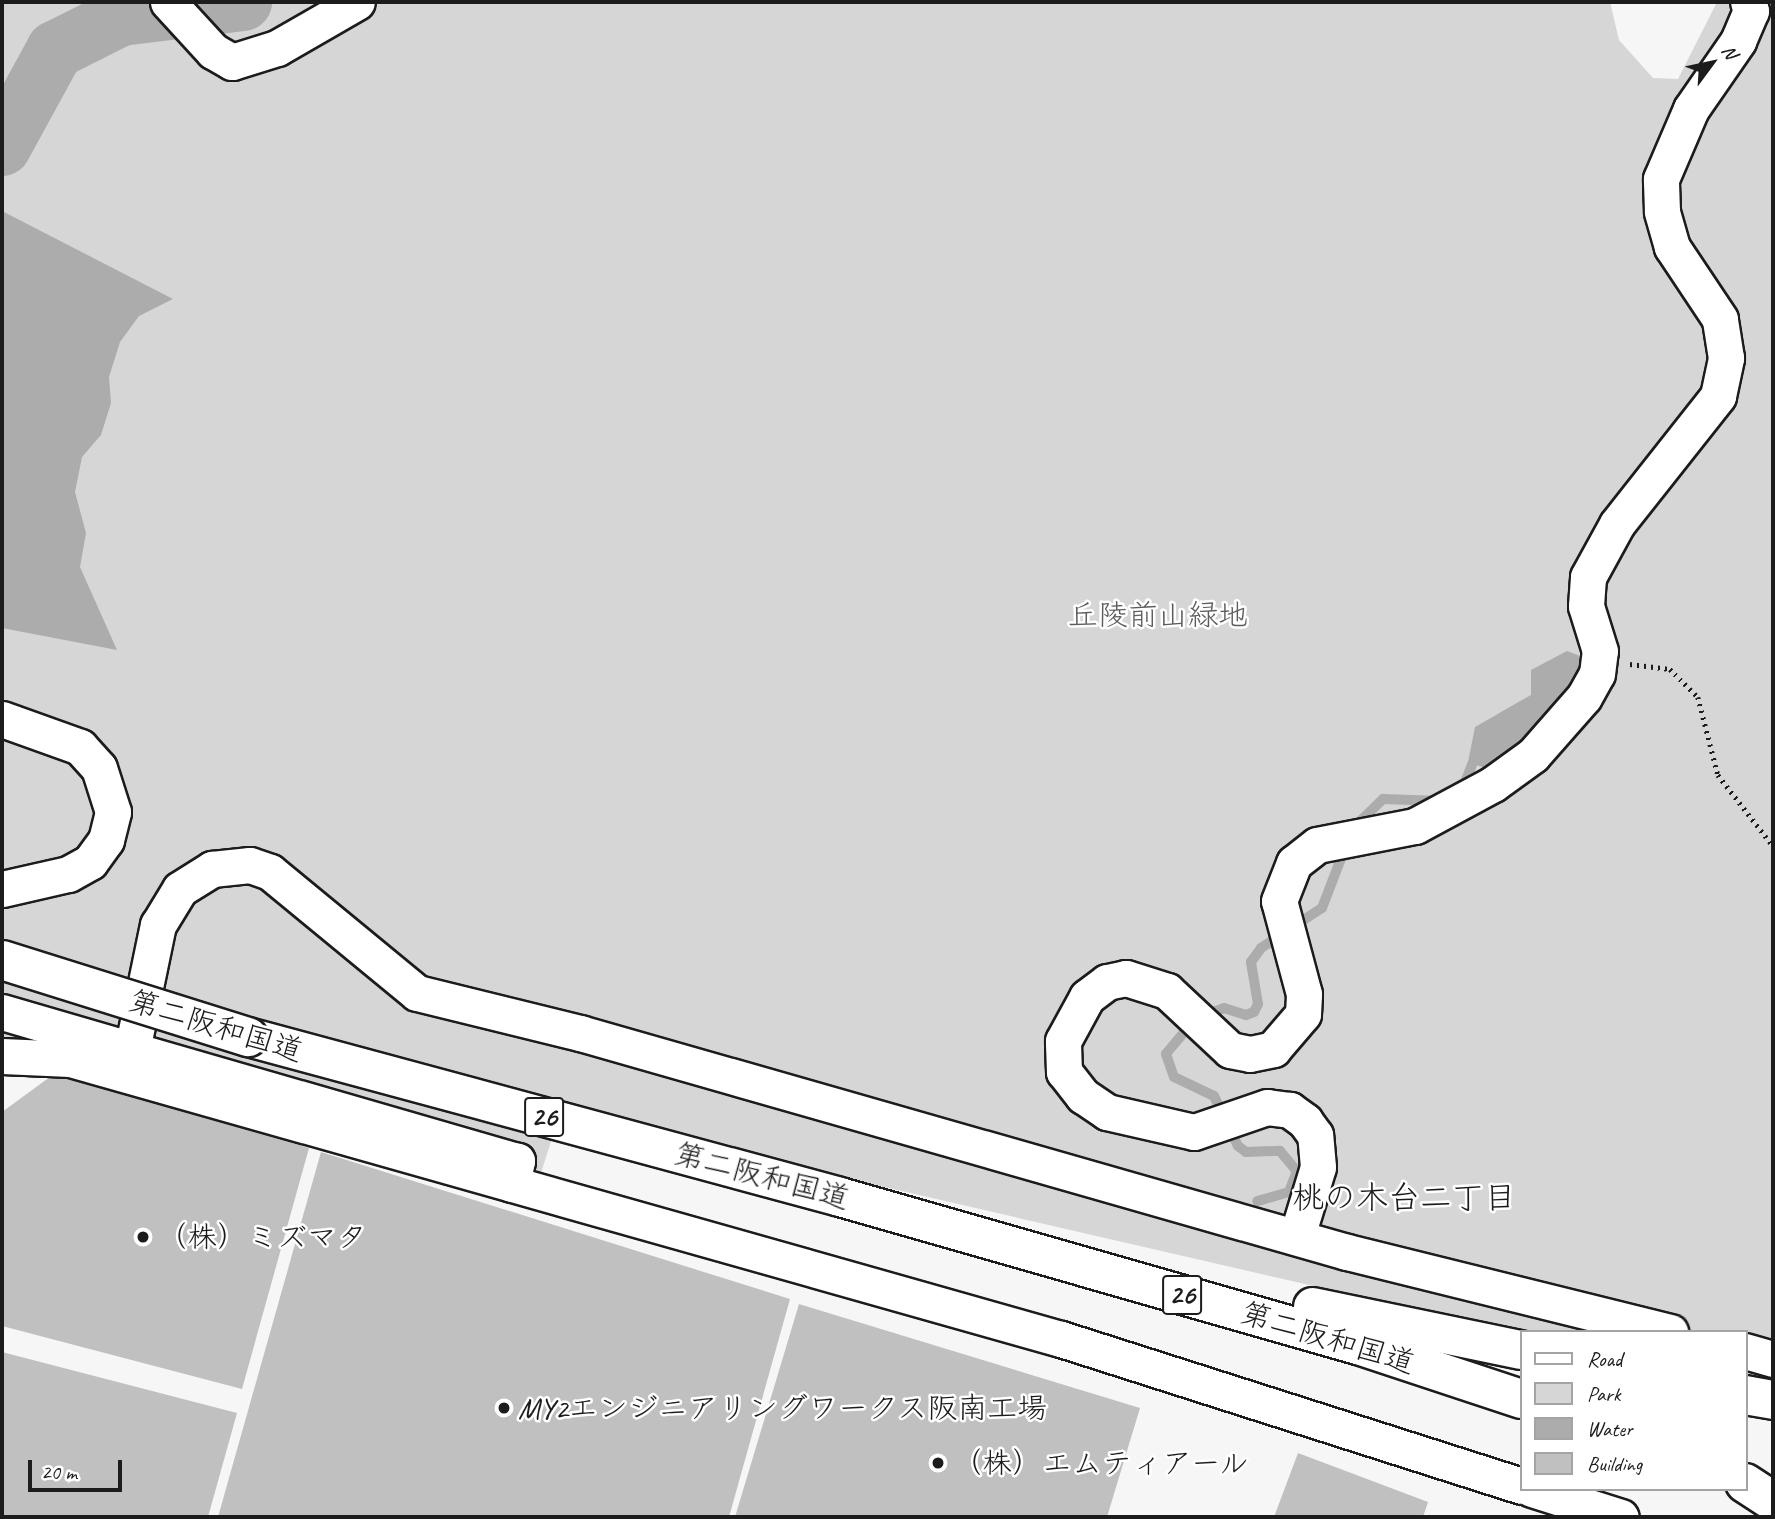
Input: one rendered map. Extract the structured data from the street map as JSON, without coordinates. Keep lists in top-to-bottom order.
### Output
{
  "streets": {
    "highway": ["第二阪和国道", "26"]
  },
  "crossings": [
    ["第二阪和国道", "26"]
  ],
  "districts": ["桃の木台二丁目"],
  "parks": ["丘陵前山緑地"],
  "places": ["（株）ミズマタ", "MY2エンジニアリングワークス阪南工場", "（株）エムティアール"],
  "legend": [
    "Road",
    "Park",
    "Water",
    "Building"
  ],
  "scale_bar": "20 m",
  "north": "top right"
}
